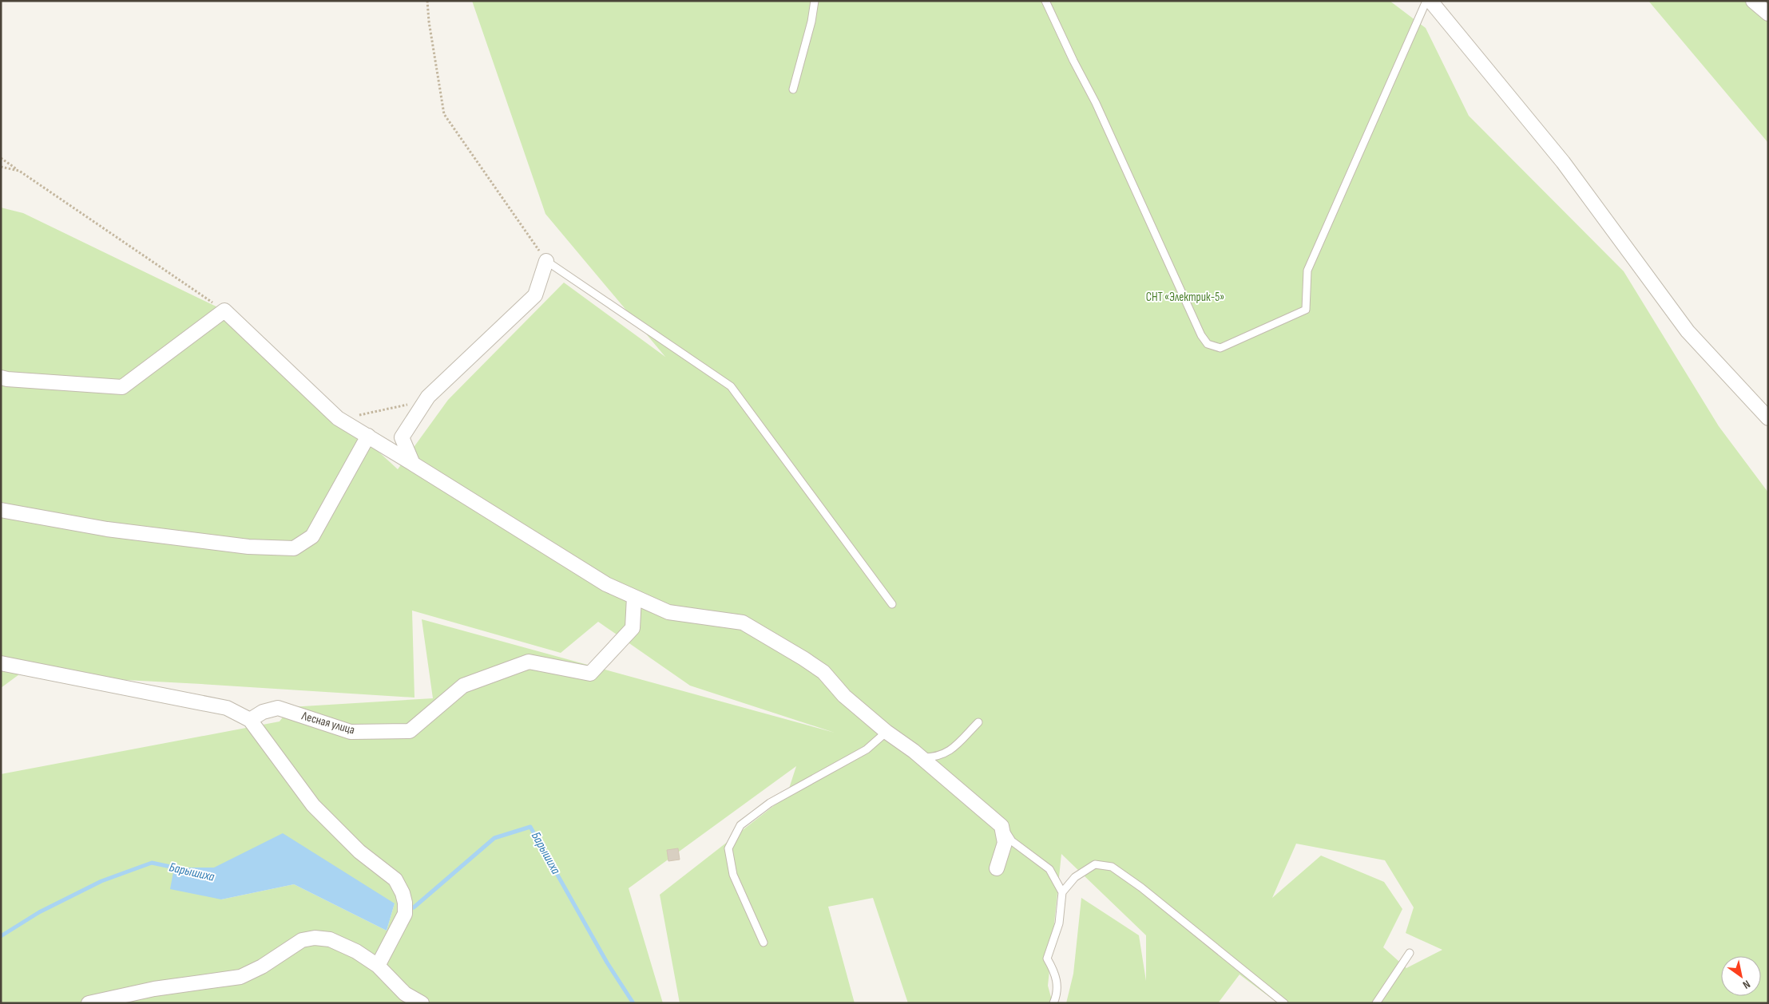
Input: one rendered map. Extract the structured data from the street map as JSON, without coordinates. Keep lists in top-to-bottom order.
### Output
{
  "streets": {
    "street": ["Лесная улица"]
  },
  "water": ["Барышиха"],
  "parks": ["СНТ «Электрик-5»"],
  "north": "bottom right"
}
